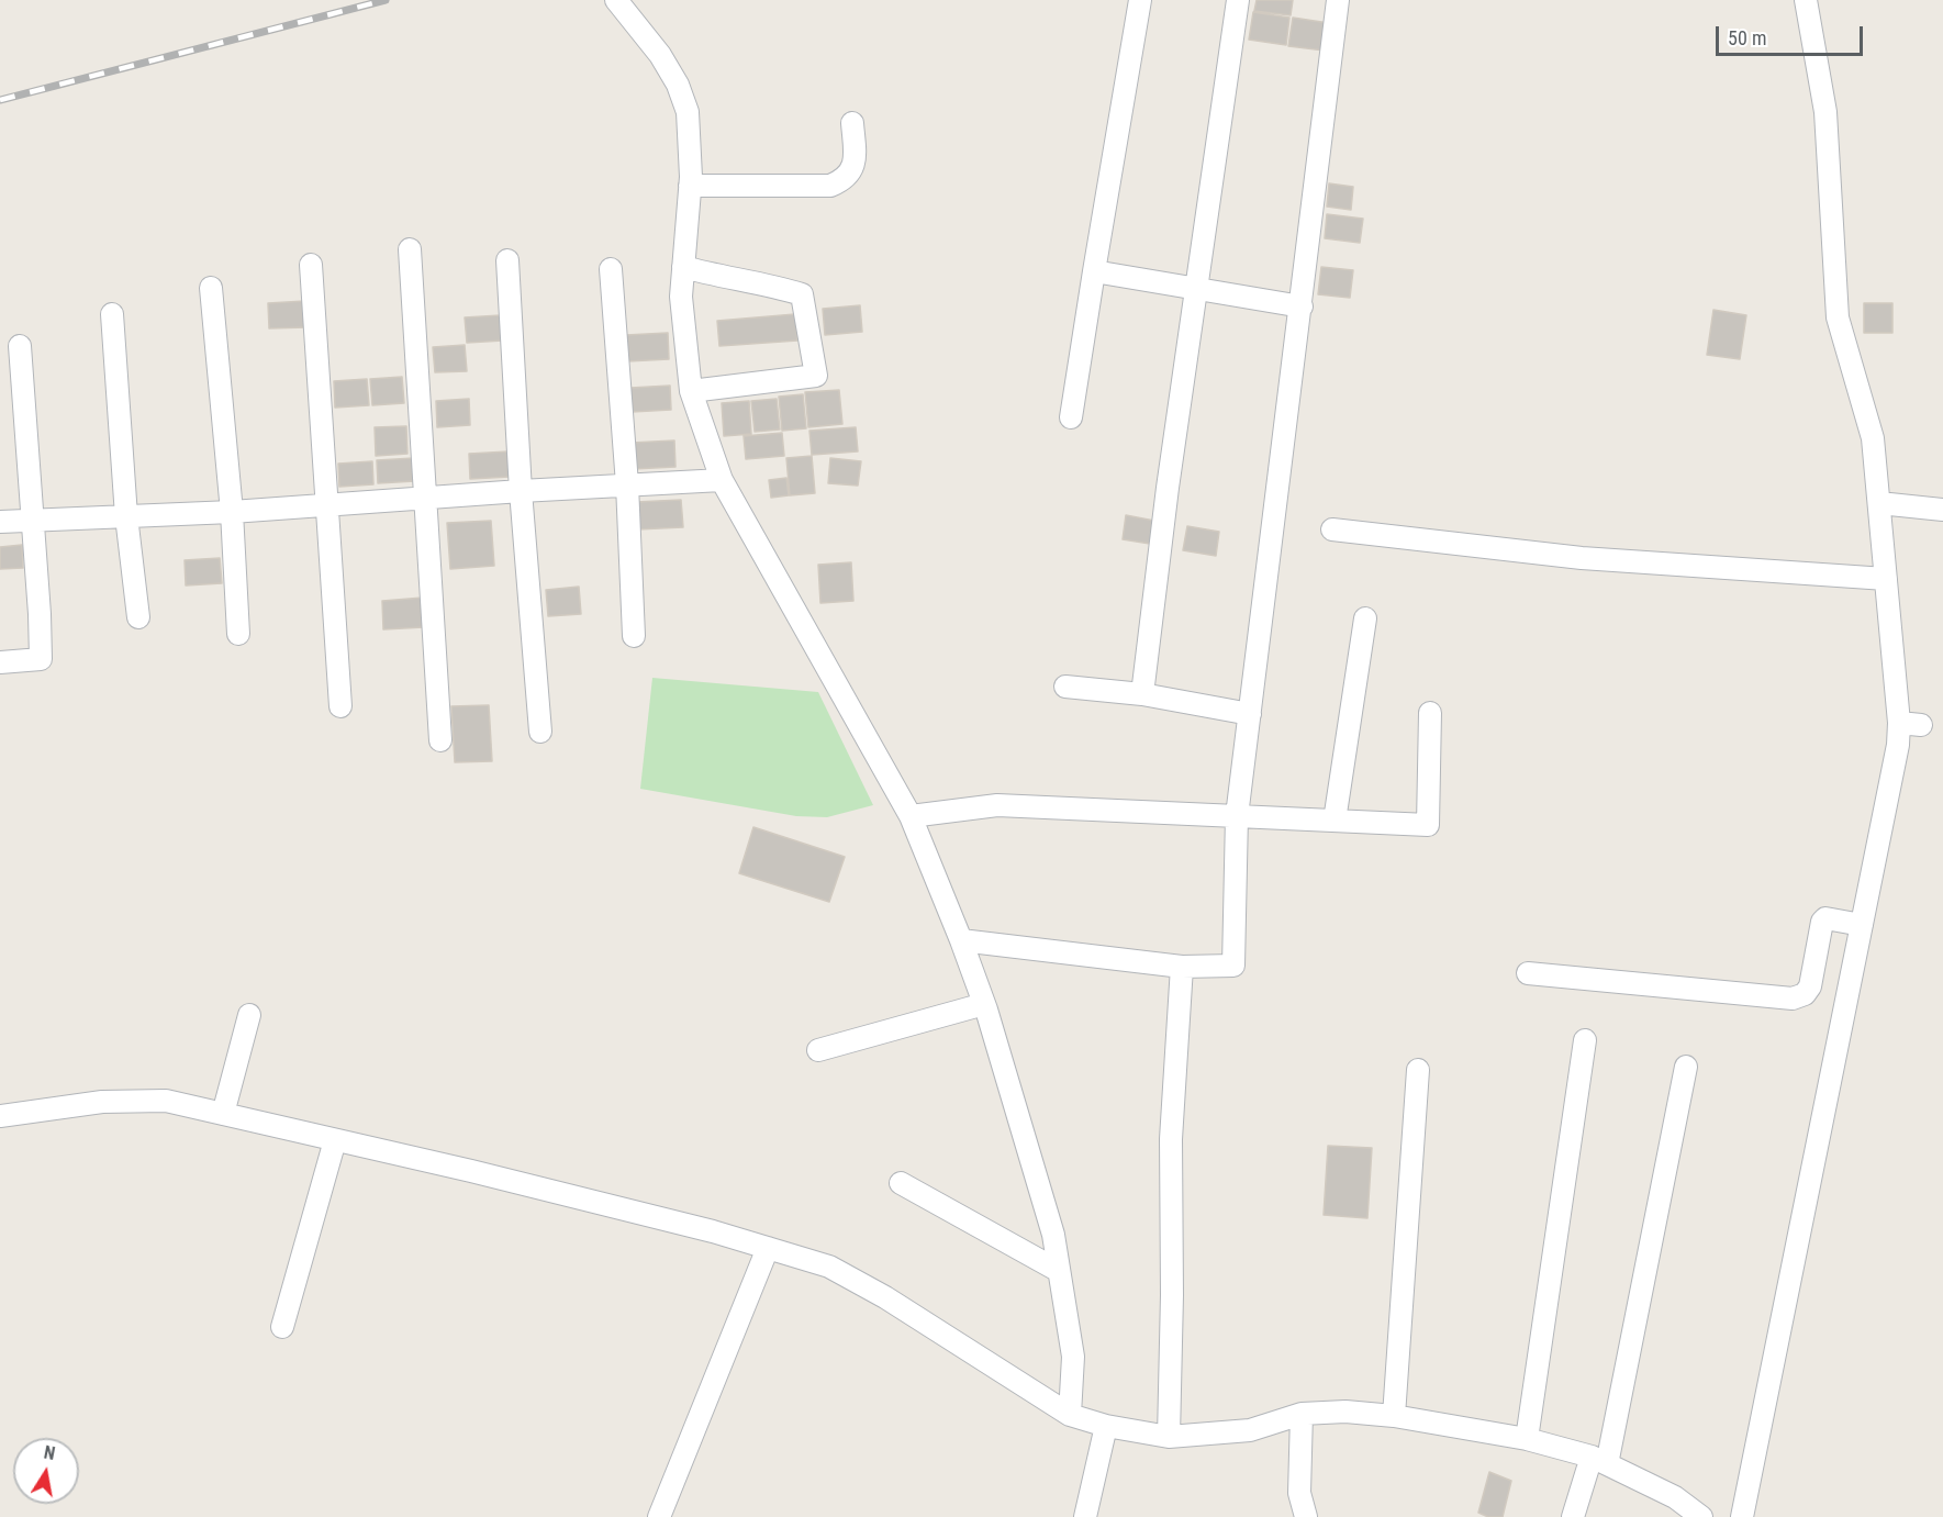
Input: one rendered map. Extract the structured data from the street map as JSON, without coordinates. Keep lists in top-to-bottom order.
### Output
{
  "scale_bar": "50 m",
  "north": "top"
}
